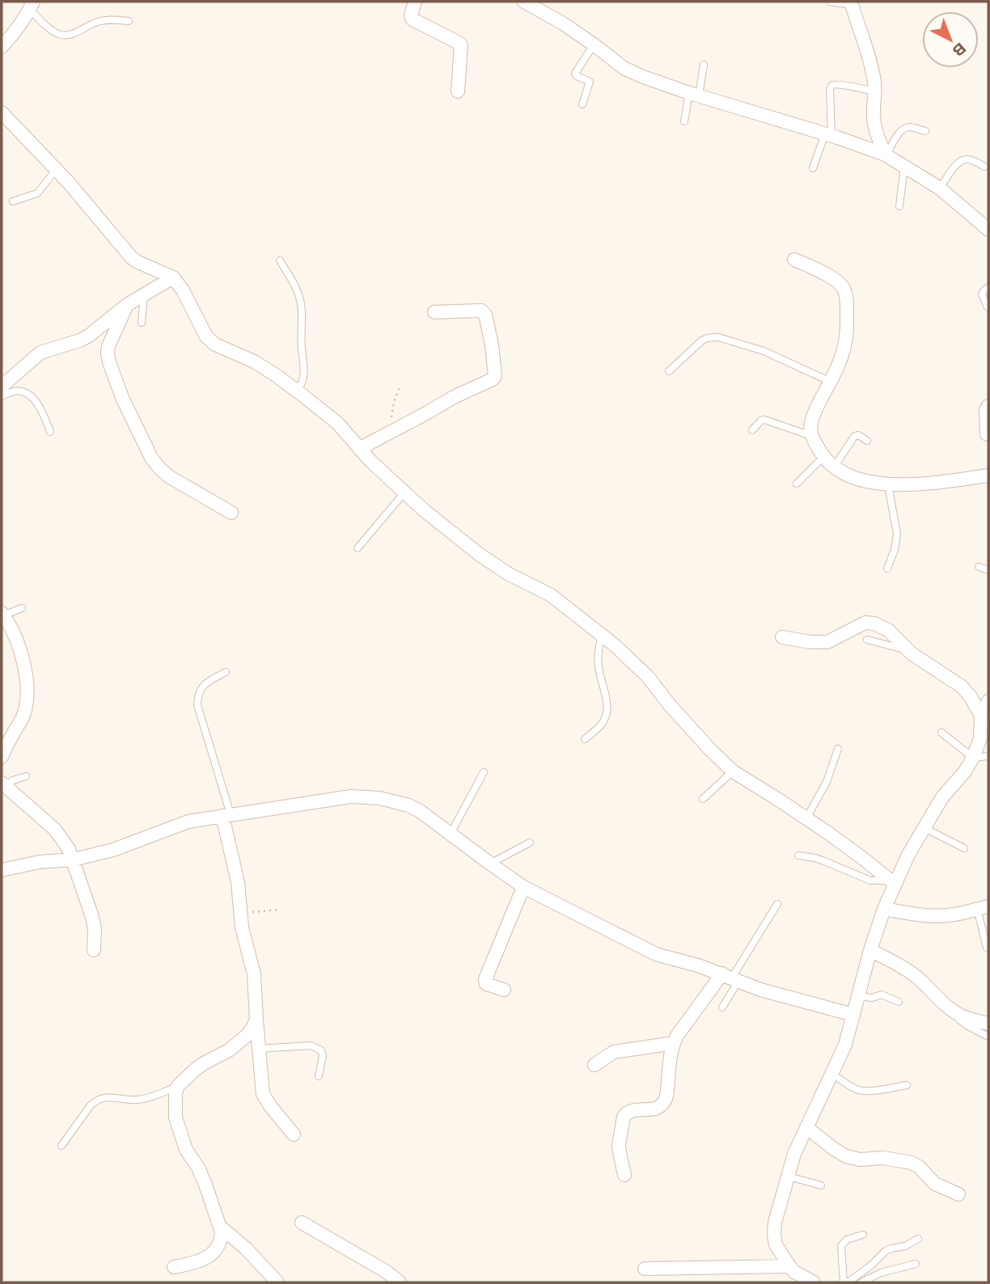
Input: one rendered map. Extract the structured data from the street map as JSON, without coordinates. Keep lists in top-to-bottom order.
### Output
{
  "north": "bottom right"
}
